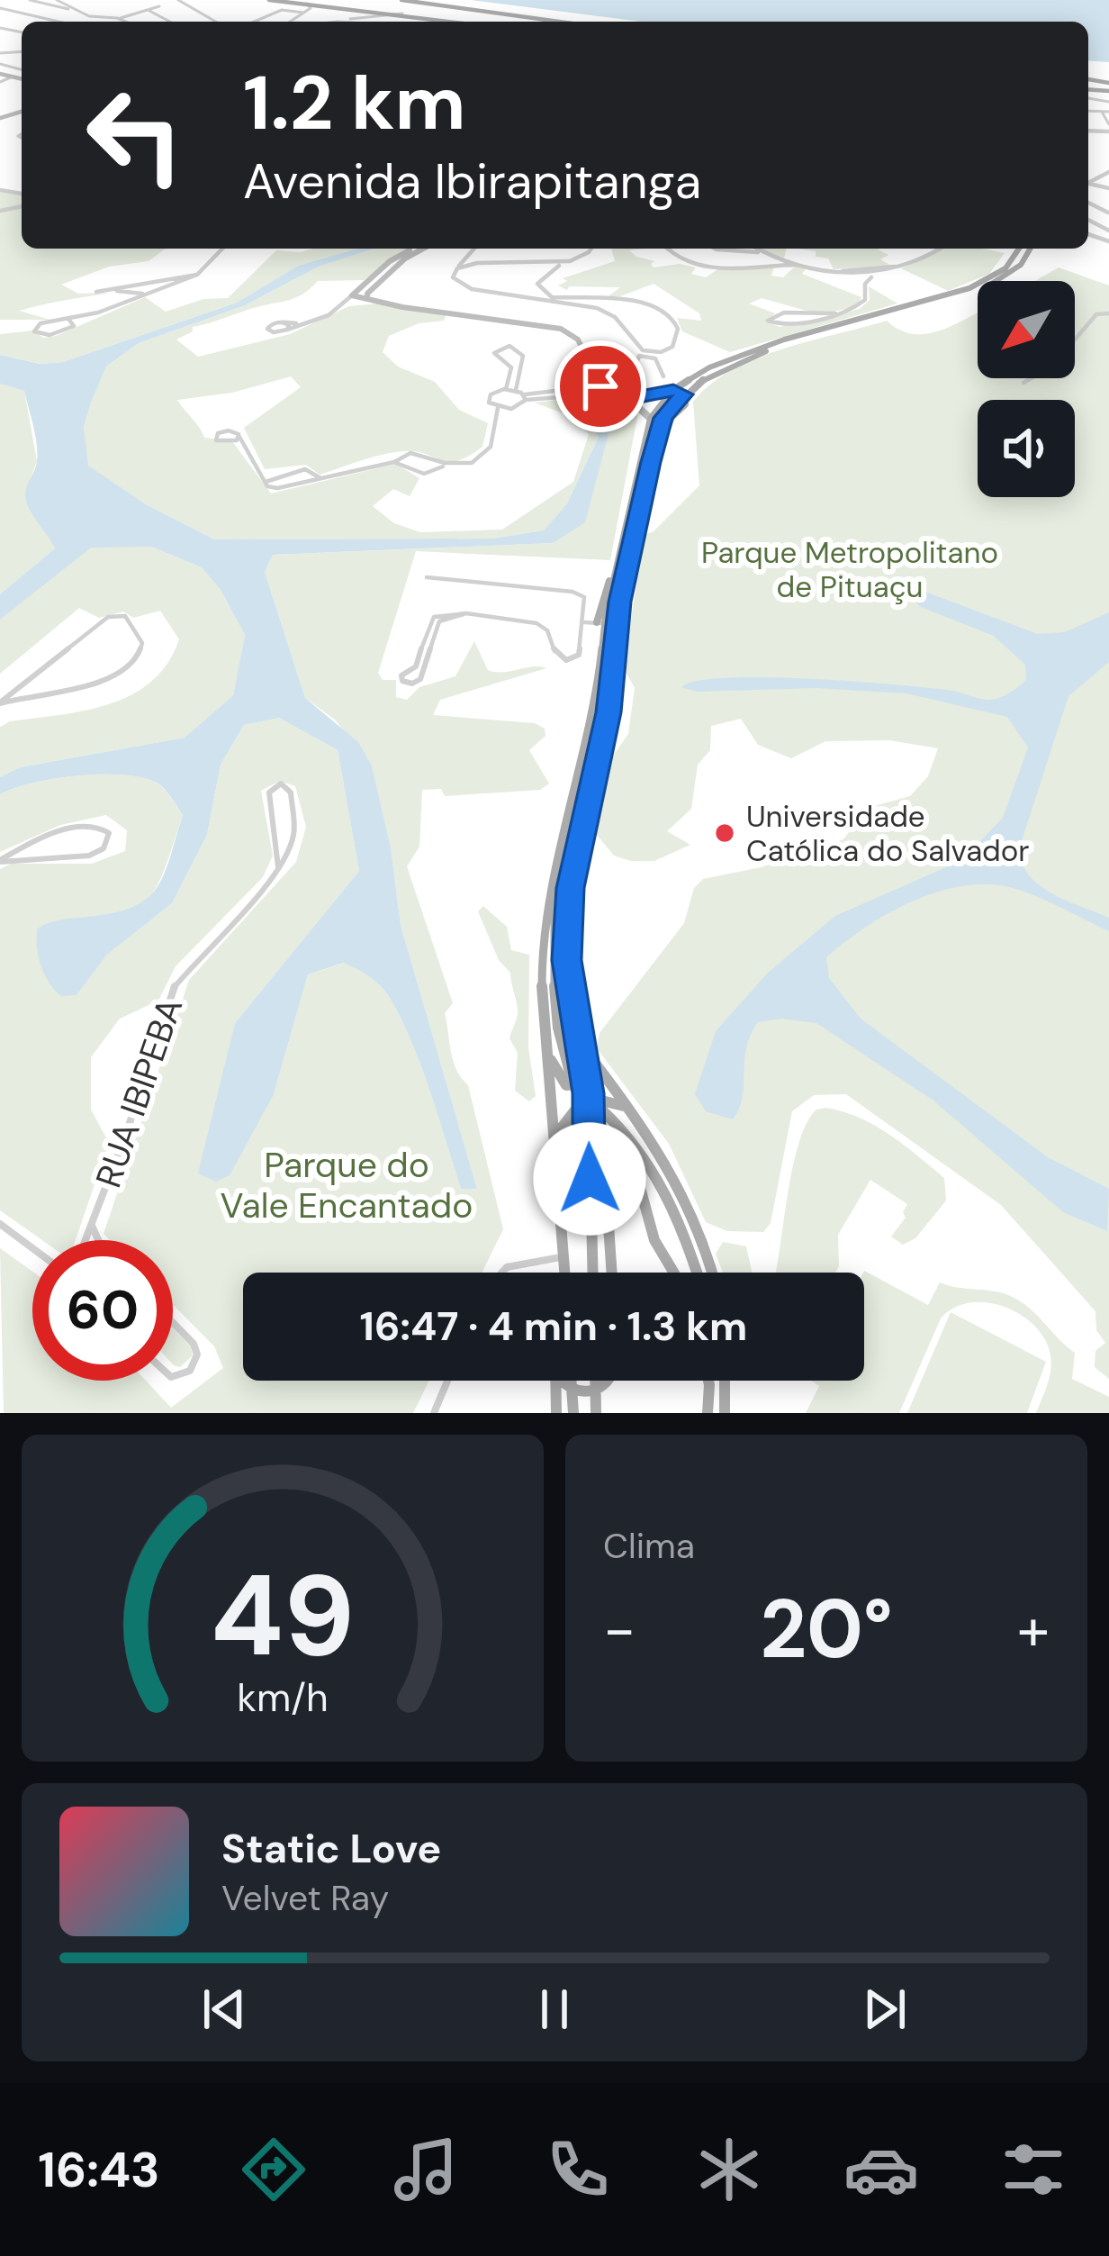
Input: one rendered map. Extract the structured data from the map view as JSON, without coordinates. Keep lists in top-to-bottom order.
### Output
{
  "streets": {
    "street": ["RUA IBIPEBA"]
  },
  "parks": ["Parque Metropolitano de Pituaçu", "Parque do Vale Encantado"],
  "places": ["Universidade Católica do Salvador"],
  "north": "bottom left",
  "page": {
    "turn": ["1.2 km", "Avenida Ibirapitanga"],
    "limit": "60",
    "trip": "16:47 · 4 min · 1.3 km",
    "tile": "Clima",
    "heat": ["−", "20°", "+"],
    "song": ["Static Love", "Velvet Ray"],
    "tabs": "16:43",
    "gauge": ["49", "km/h"]
  }
}
